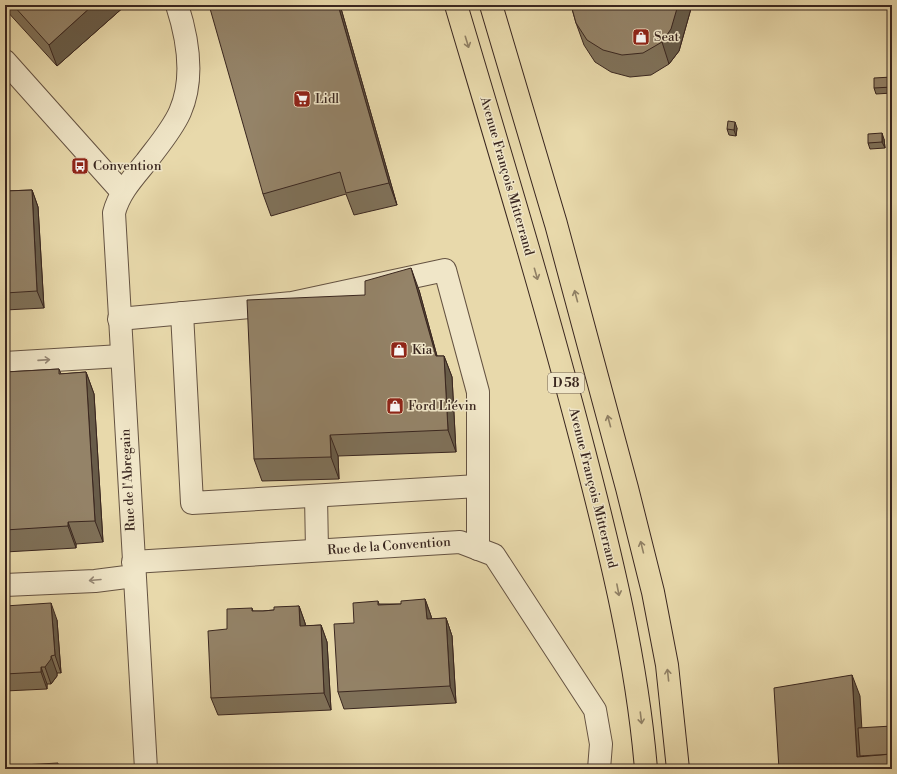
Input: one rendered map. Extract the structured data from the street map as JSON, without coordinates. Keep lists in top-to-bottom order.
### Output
{
  "streets": {
    "main road": ["Avenue François Mitterrand", "D 58"],
    "street": ["Rue de l'Abregain", "Rue de la Convention"]
  },
  "crossings": [
    ["Rue de l'Abregain", "Rue de la Convention"]
  ],
  "places": {
    "shop": ["Seat", "Kia", "Ford Liévin"],
    "supermarket": ["Lidl"],
    "bus stop": ["Convention"]
  }
}
